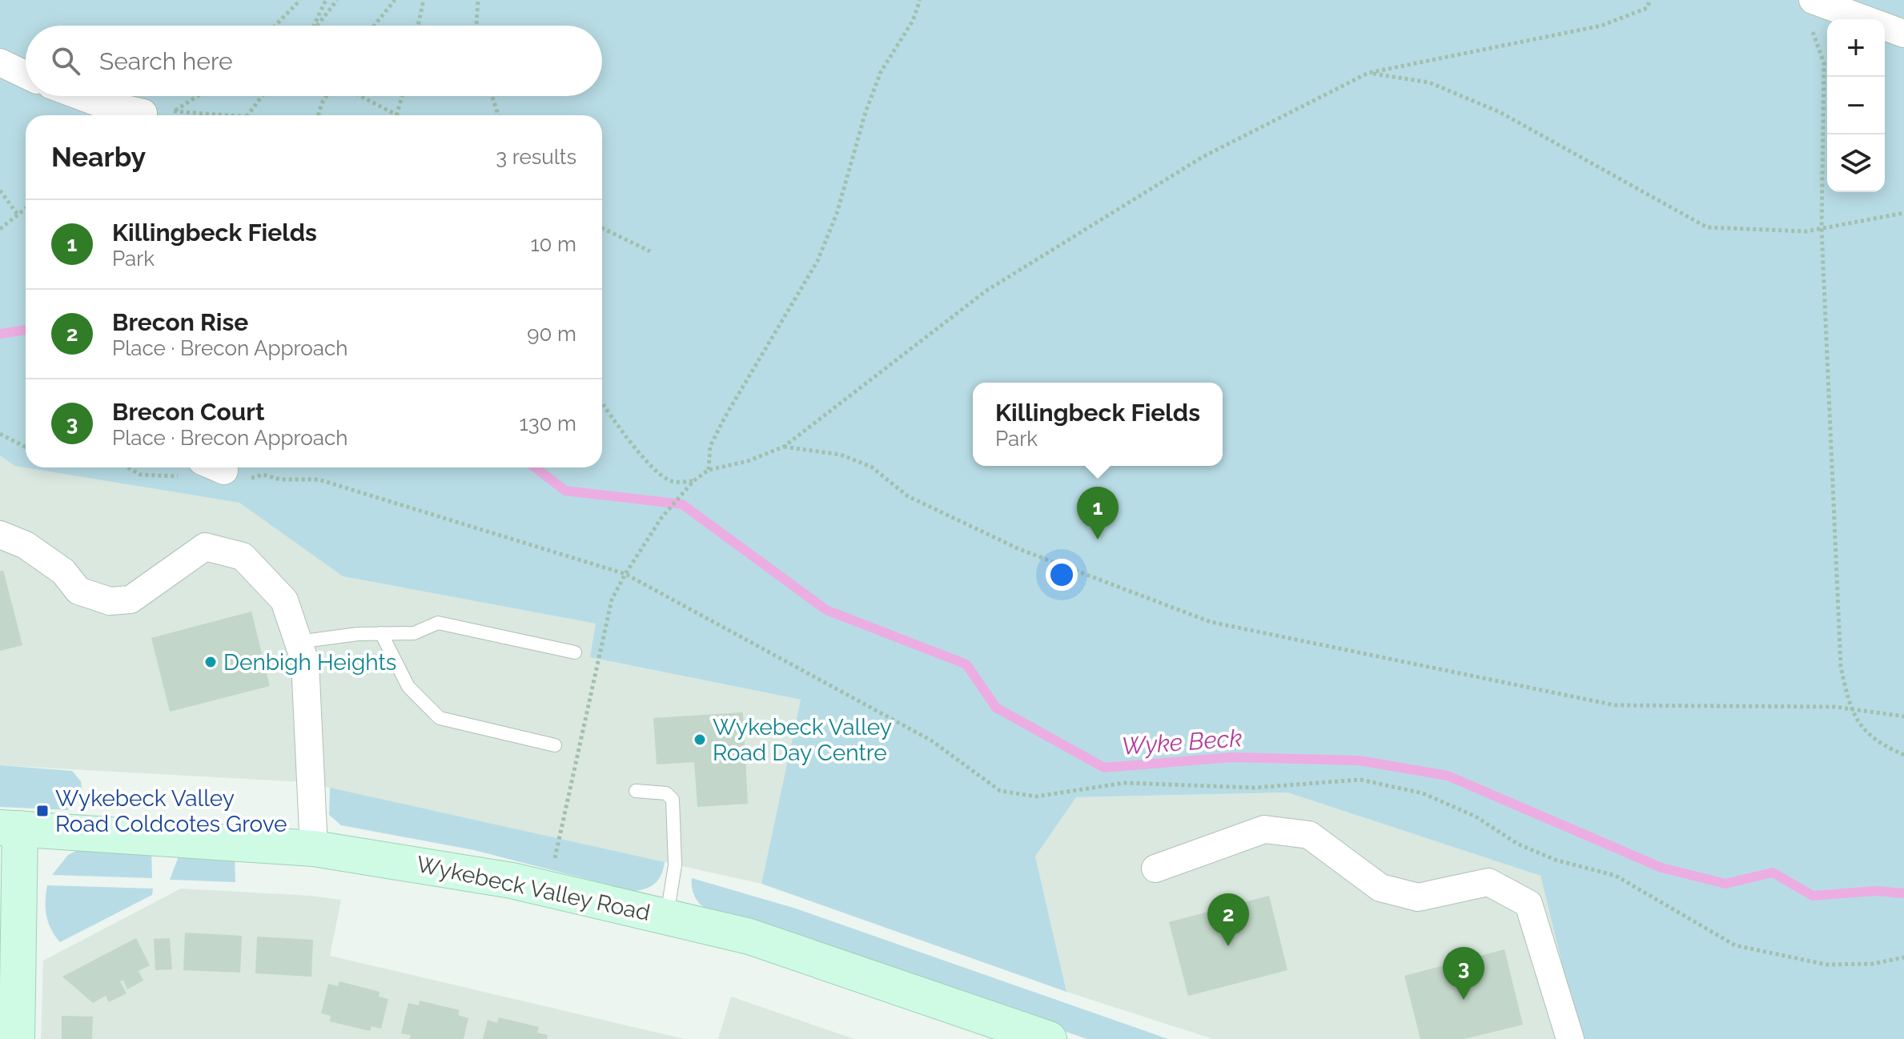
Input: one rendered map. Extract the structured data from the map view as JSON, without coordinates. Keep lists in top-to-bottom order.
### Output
{
  "streets": {
    "street": ["Wykebeck Valley Road"]
  },
  "water": ["Wyke Beck"],
  "places": {
    "other": ["Denbigh Heights", "Wykebeck Valley Road Day Centre"],
    "transit": ["Wykebeck Valley Road Coldcotes Grove"]
  },
  "page": {
    "map_buttons": ["+", "−"],
    "search": "Search here",
    "heading": ["Nearby", "3 results"],
    "list": [
      {
        "mark": "1",
        "name": "Killingbeck Fields",
        "note": "Park",
        "value": "10 m"
      },
      {
        "mark": "2",
        "name": "Brecon Rise",
        "note": "Place · Brecon Approach",
        "value": "90 m"
      },
      {
        "mark": "3",
        "name": "Brecon Court",
        "note": "Place · Brecon Approach",
        "value": "130 m"
      }
    ],
    "popup": ["Killingbeck Fields", "Park"],
    "pins": ["1", "2", "3"]
  }
}
